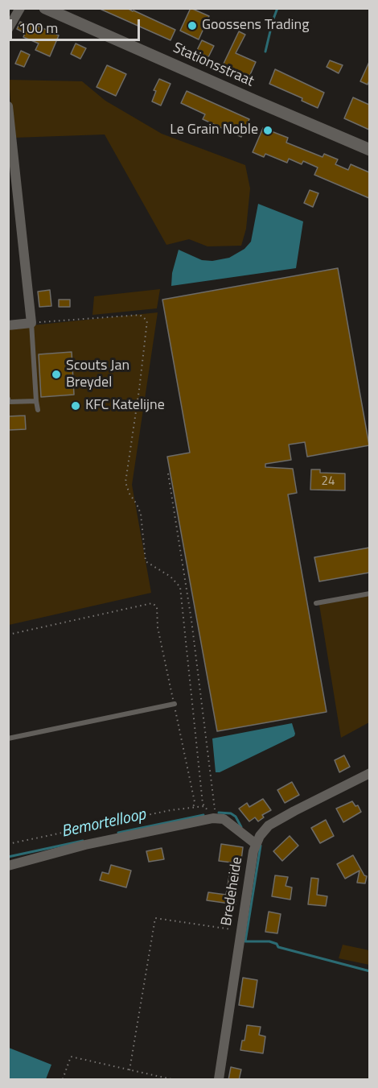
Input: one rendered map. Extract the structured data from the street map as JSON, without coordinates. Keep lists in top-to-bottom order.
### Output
{
  "streets": {
    "street": ["Stationsstraat", "Bredeheide"]
  },
  "water": ["Bemortelloop"],
  "places": [
    "Goossens Trading",
    "Le Grain Noble",
    "Scouts Jan Breydel",
    "KFC Katelijne"
  ],
  "house_numbers": ["24"],
  "scale_bar": "100 m"
}
